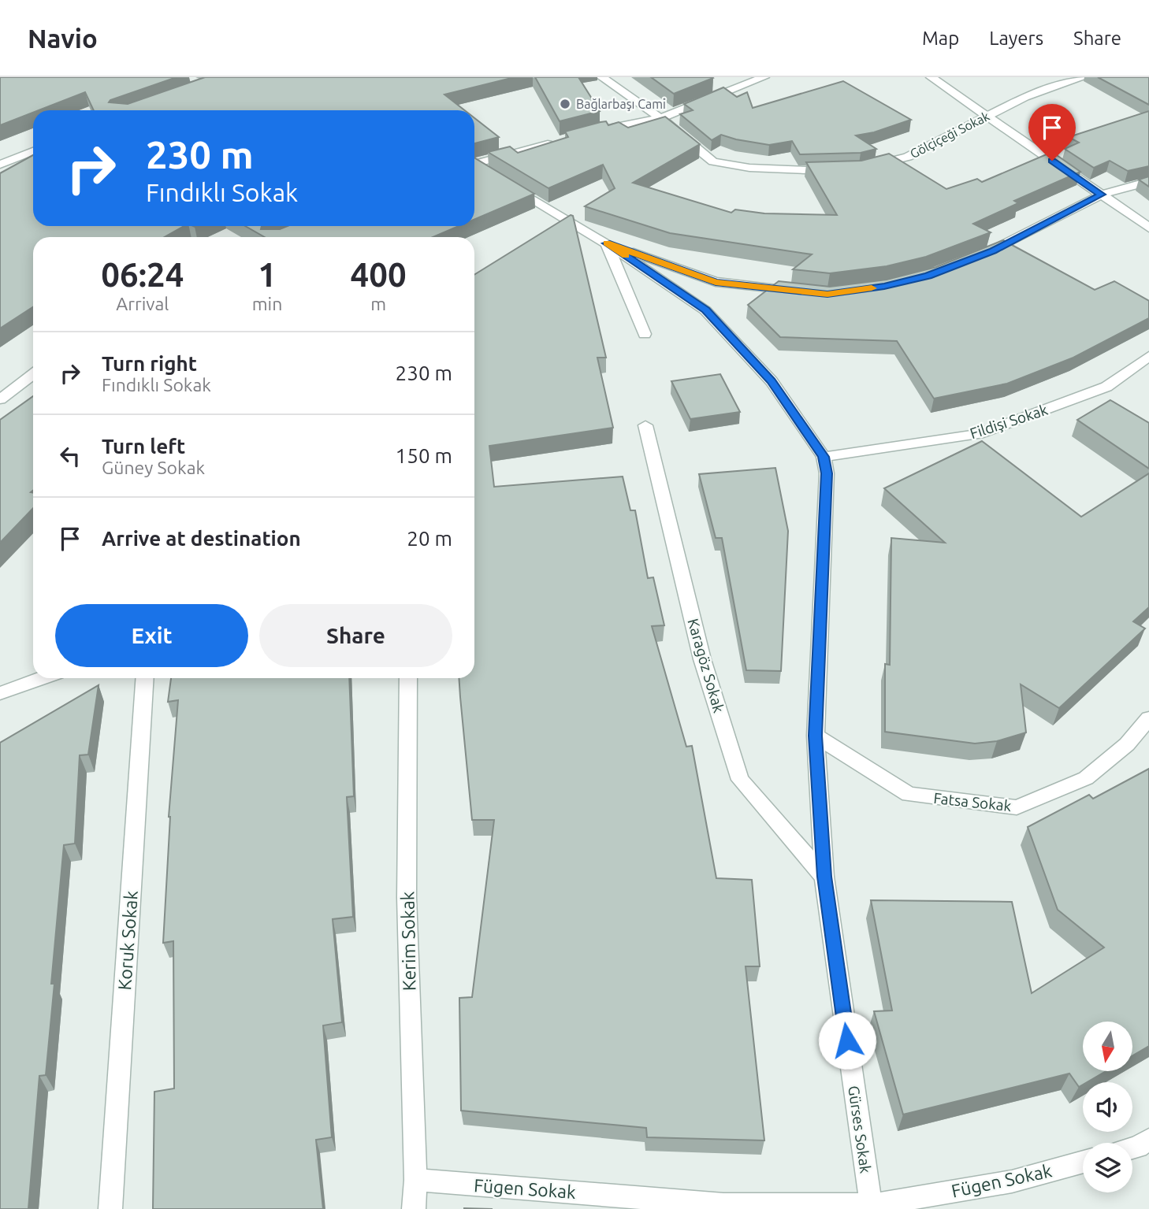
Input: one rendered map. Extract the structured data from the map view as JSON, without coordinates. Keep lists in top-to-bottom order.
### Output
{
  "streets": {
    "street": [
      "Gölçiçeği Sokak",
      "Fildişi Sokak",
      "Karagöz Sokak",
      "Fatsa Sokak",
      "Koruk Sokak",
      "Kerim Sokak",
      "Gürses Sokak",
      "Fügen Sokak"
    ]
  },
  "crossings": [
    ["Fildişi Sokak", "Gürses Sokak"],
    ["Karagöz Sokak", "Gürses Sokak"],
    ["Fatsa Sokak", "Gürses Sokak"],
    ["Kerim Sokak", "Fügen Sokak"],
    ["Gürses Sokak", "Fügen Sokak"]
  ],
  "places": ["Bağlarbaşı Cami"],
  "north": "bottom",
  "page": {
    "header": "Navio",
    "nav": ["Map", "Layers", "Share"],
    "turn": ["230 m", "Fındıklı Sokak"],
    "eta": [
      "06:24",
      "Arrival",
      "1",
      "min",
      "400",
      "m"
    ],
    "list": [
      {
        "name": "Turn right",
        "note": "Fındıklı Sokak",
        "value": "230 m"
      },
      {
        "name": "Turn left",
        "note": "Güney Sokak",
        "value": "150 m"
      },
      {
        "name": "Arrive at destination",
        "value": "20 m"
      }
    ],
    "buttons": ["Exit", "Share"]
  }
}
